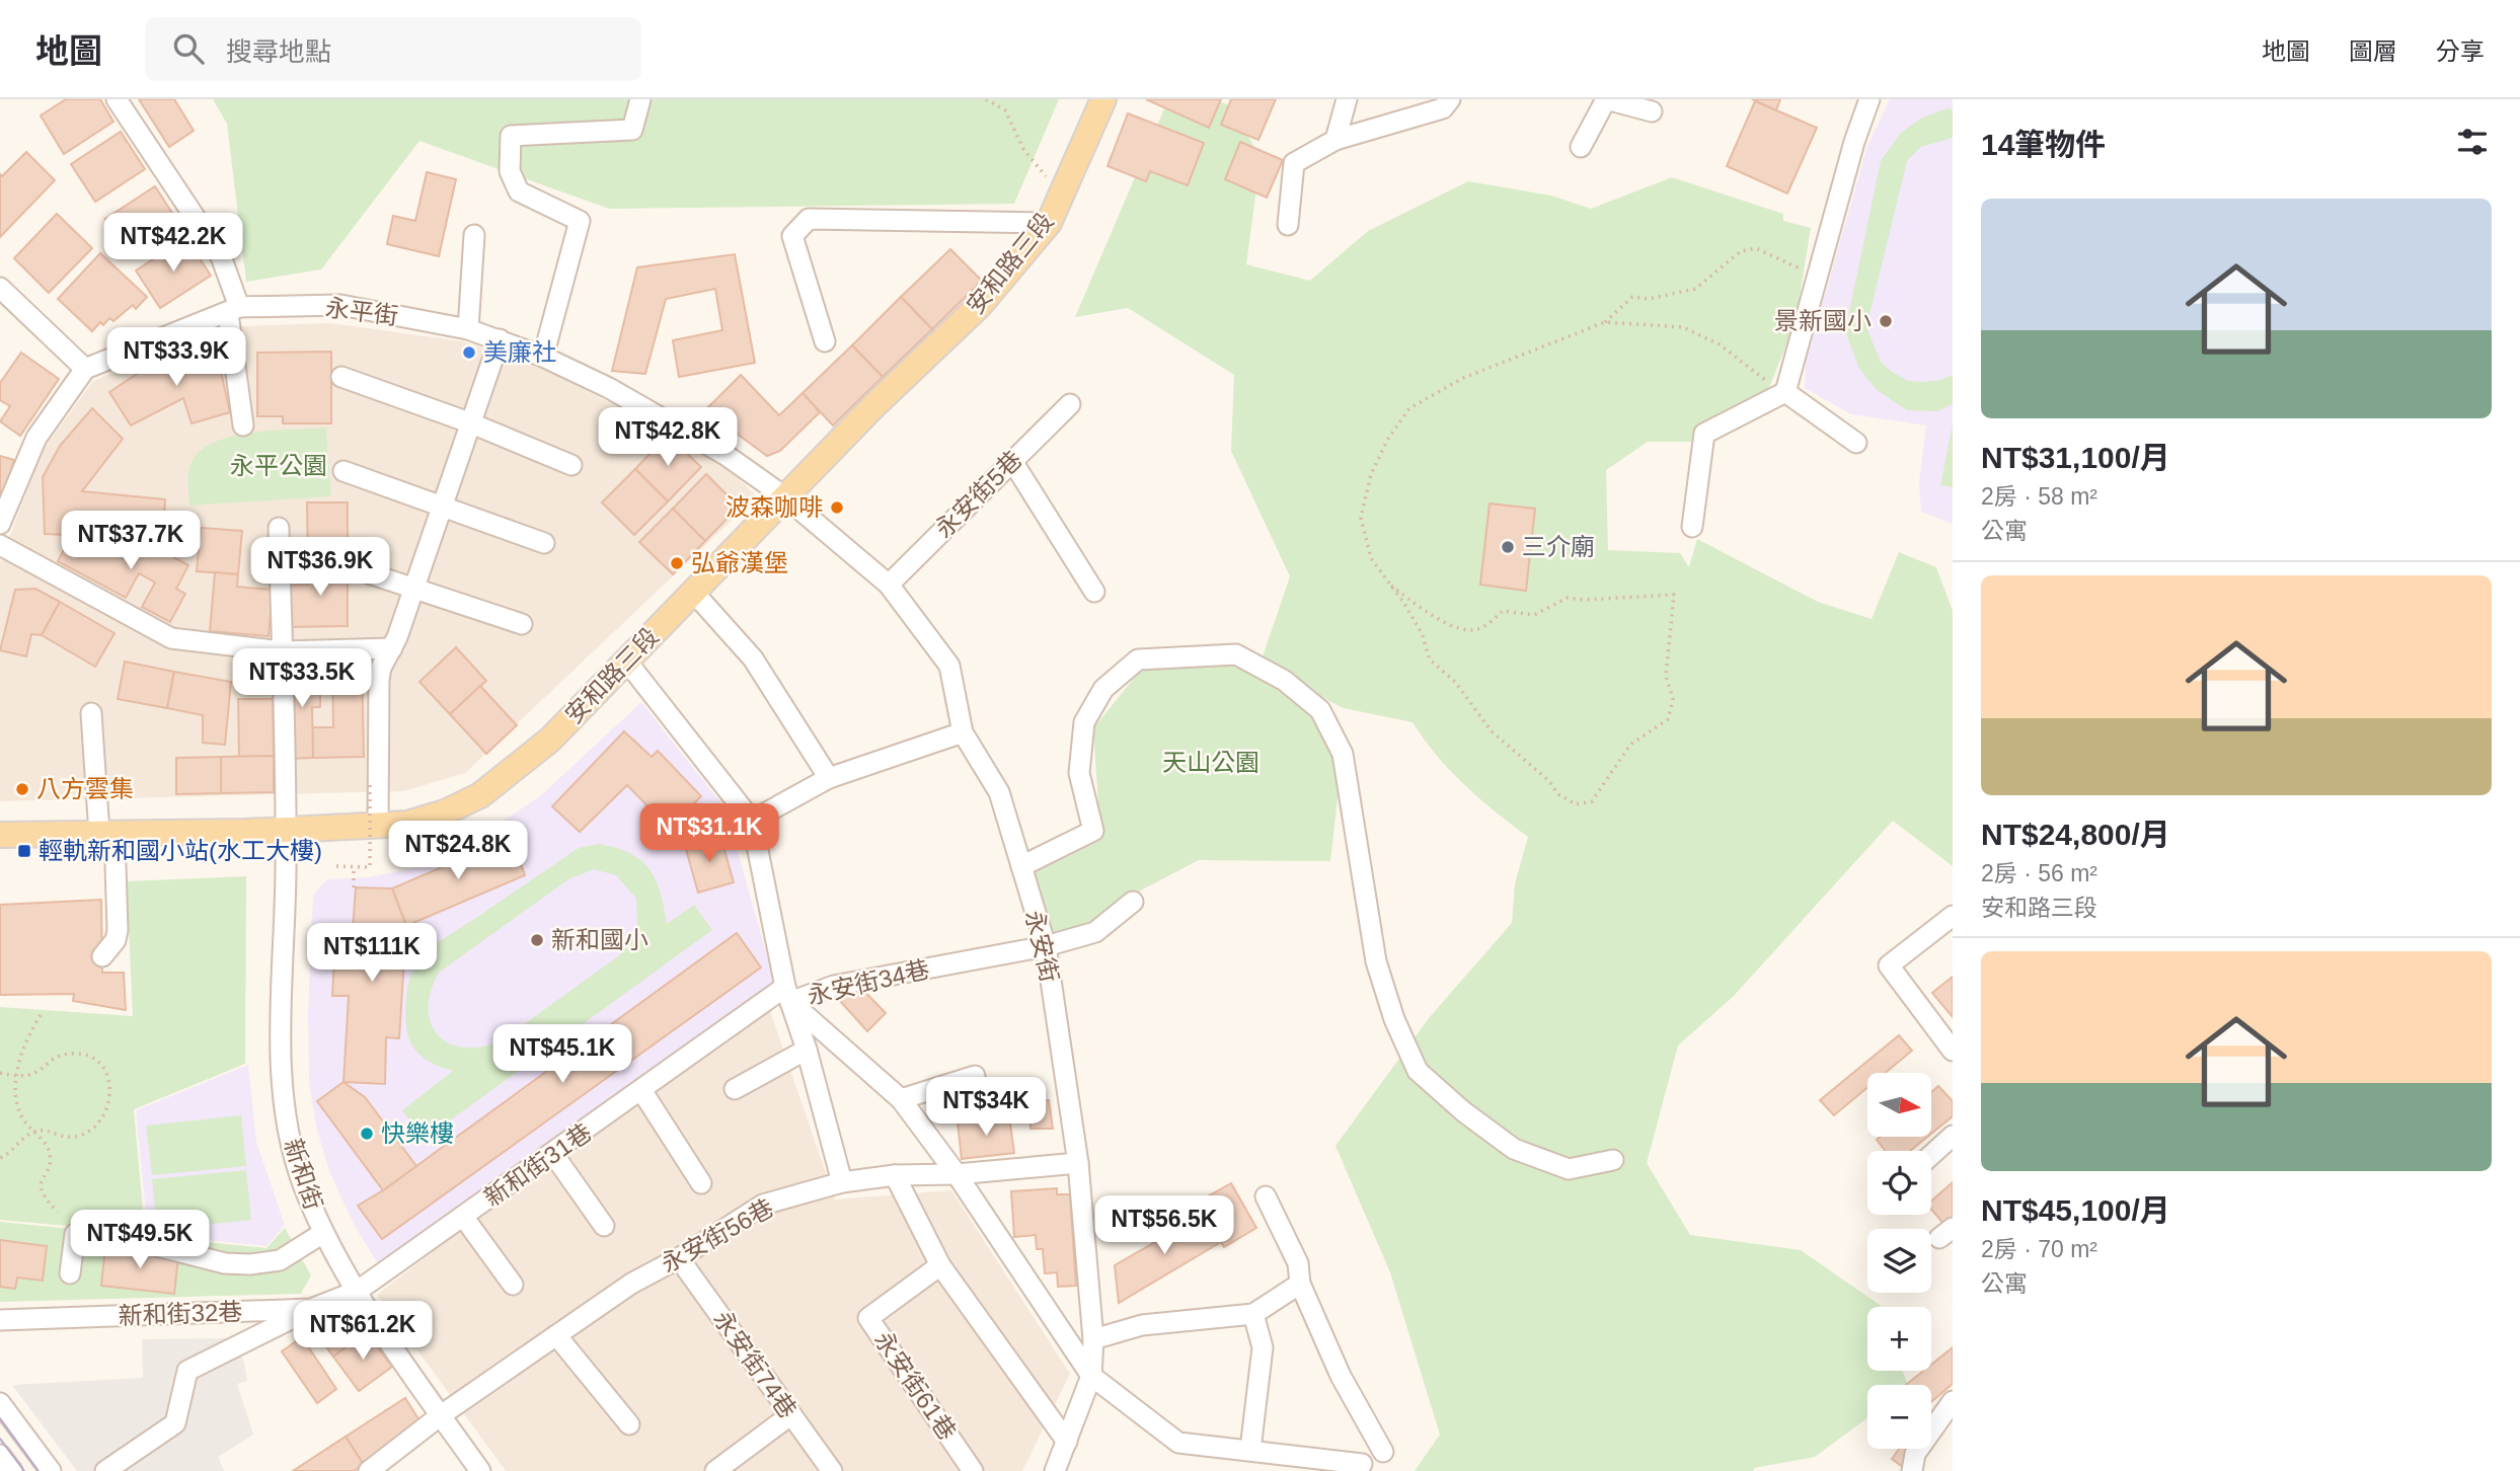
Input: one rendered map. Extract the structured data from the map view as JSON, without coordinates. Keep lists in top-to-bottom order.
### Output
{
  "streets": {
    "main road": ["安和路三段"],
    "street": [
      "永平街",
      "永安街5巷",
      "永安街",
      "永安街34巷",
      "新和街31巷",
      "新和街",
      "永安街56巷",
      "新和街32巷",
      "永安街74巷",
      "永安街61巷"
    ]
  },
  "crossings": [
    ["安和路三段", "永平街"],
    ["安和路三段", "永安街"],
    ["安和路三段", "新和街"],
    ["永平街", "永安街"],
    ["永安街5巷", "永安街"],
    ["永安街", "永安街34巷"],
    ["永安街", "永安街56巷"],
    ["永安街34巷", "新和街31巷"],
    ["永安街34巷", "永安街56巷"],
    ["新和街31巷", "新和街"],
    ["新和街31巷", "新和街32巷"],
    ["新和街", "永安街56巷"],
    ["新和街", "新和街32巷"],
    ["永安街56巷", "永安街74巷"]
  ],
  "parks": ["永平公園", "天山公園"],
  "places": {
    "other": [
      "景新國小",
      "美廉社",
      "波森咖啡",
      "三介廟",
      "弘爺漢堡",
      "八方雲集",
      "新和國小",
      "快樂樓"
    ],
    "transit": ["輕軌新和國小站(水工大樓)"]
  },
  "north": "right",
  "page": {
    "header": "地圖",
    "search": "搜尋地點",
    "nav": ["地圖", "圖層", "分享"],
    "heading": "14筆物件",
    "list": [
      {
        "name": "NT$31,100/月",
        "note": "2房 · 58 m² · 公寓"
      },
      {
        "name": "NT$24,800/月",
        "note": "2房 · 56 m² · 安和路三段"
      },
      {
        "name": "NT$45,100/月",
        "note": "2房 · 70 m² · 公寓"
      }
    ],
    "price": [
      "NT$42.2K",
      "NT$33.9K",
      "NT$42.8K",
      "NT$37.7K",
      "NT$36.9K",
      "NT$33.5K",
      "NT$31.1K",
      "NT$24.8K",
      "NT$111K",
      "NT$45.1K",
      "NT$34K",
      "NT$56.5K",
      "NT$49.5K",
      "NT$61.2K"
    ],
    "map_buttons": ["+", "−"]
  }
}
